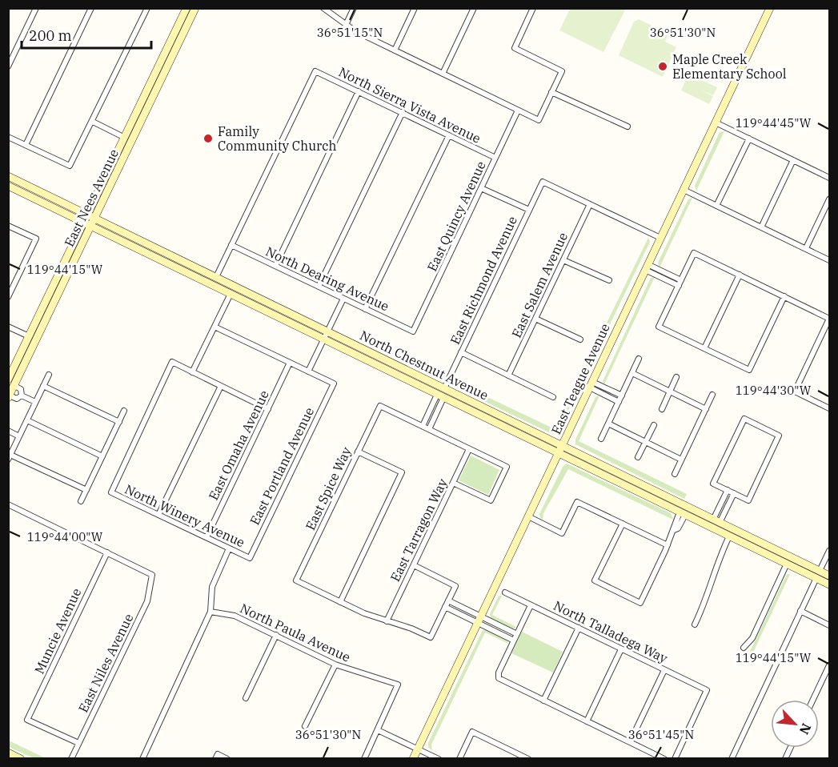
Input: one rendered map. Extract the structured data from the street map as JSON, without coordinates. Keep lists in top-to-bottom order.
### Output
{
  "streets": {
    "main road": ["East Nees Avenue", "North Chestnut Avenue", "East Teague Avenue"],
    "street": [
      "North Sierra Vista Avenue",
      "East Quincy Avenue",
      "North Dearing Avenue",
      "East Richmond Avenue",
      "East Salem Avenue",
      "East Omaha Avenue",
      "East Portland Avenue",
      "East Spice Way",
      "North Winery Avenue",
      "East Tarragon Way",
      "Muncie Avenue",
      "North Talladega Way",
      "North Paula Avenue",
      "East Niles Avenue"
    ]
  },
  "crossings": [
    ["North Sierra Vista Avenue", "East Quincy Avenue"],
    ["North Sierra Vista Avenue", "North Dearing Avenue"],
    ["East Nees Avenue", "North Chestnut Avenue"],
    ["East Quincy Avenue", "North Dearing Avenue"],
    ["East Richmond Avenue", "East Salem Avenue"],
    ["East Richmond Avenue", "North Chestnut Avenue"],
    ["North Chestnut Avenue", "East Teague Avenue"],
    ["East Omaha Avenue", "North Winery Avenue"],
    ["East Portland Avenue", "North Winery Avenue"],
    ["Muncie Avenue", "East Niles Avenue"]
  ],
  "places": ["Maple Creek Elementary School", "Family Community Church"],
  "scale_bar": "200 m",
  "north": "bottom right",
  "coordinates": [
    "36°51'15\"N",
    "36°51'30\"N",
    "119°44'45\"W",
    "119°44'15\"W",
    "119°44'30\"W",
    "119°44'00\"W",
    "36°51'45\"N"
  ]
}
